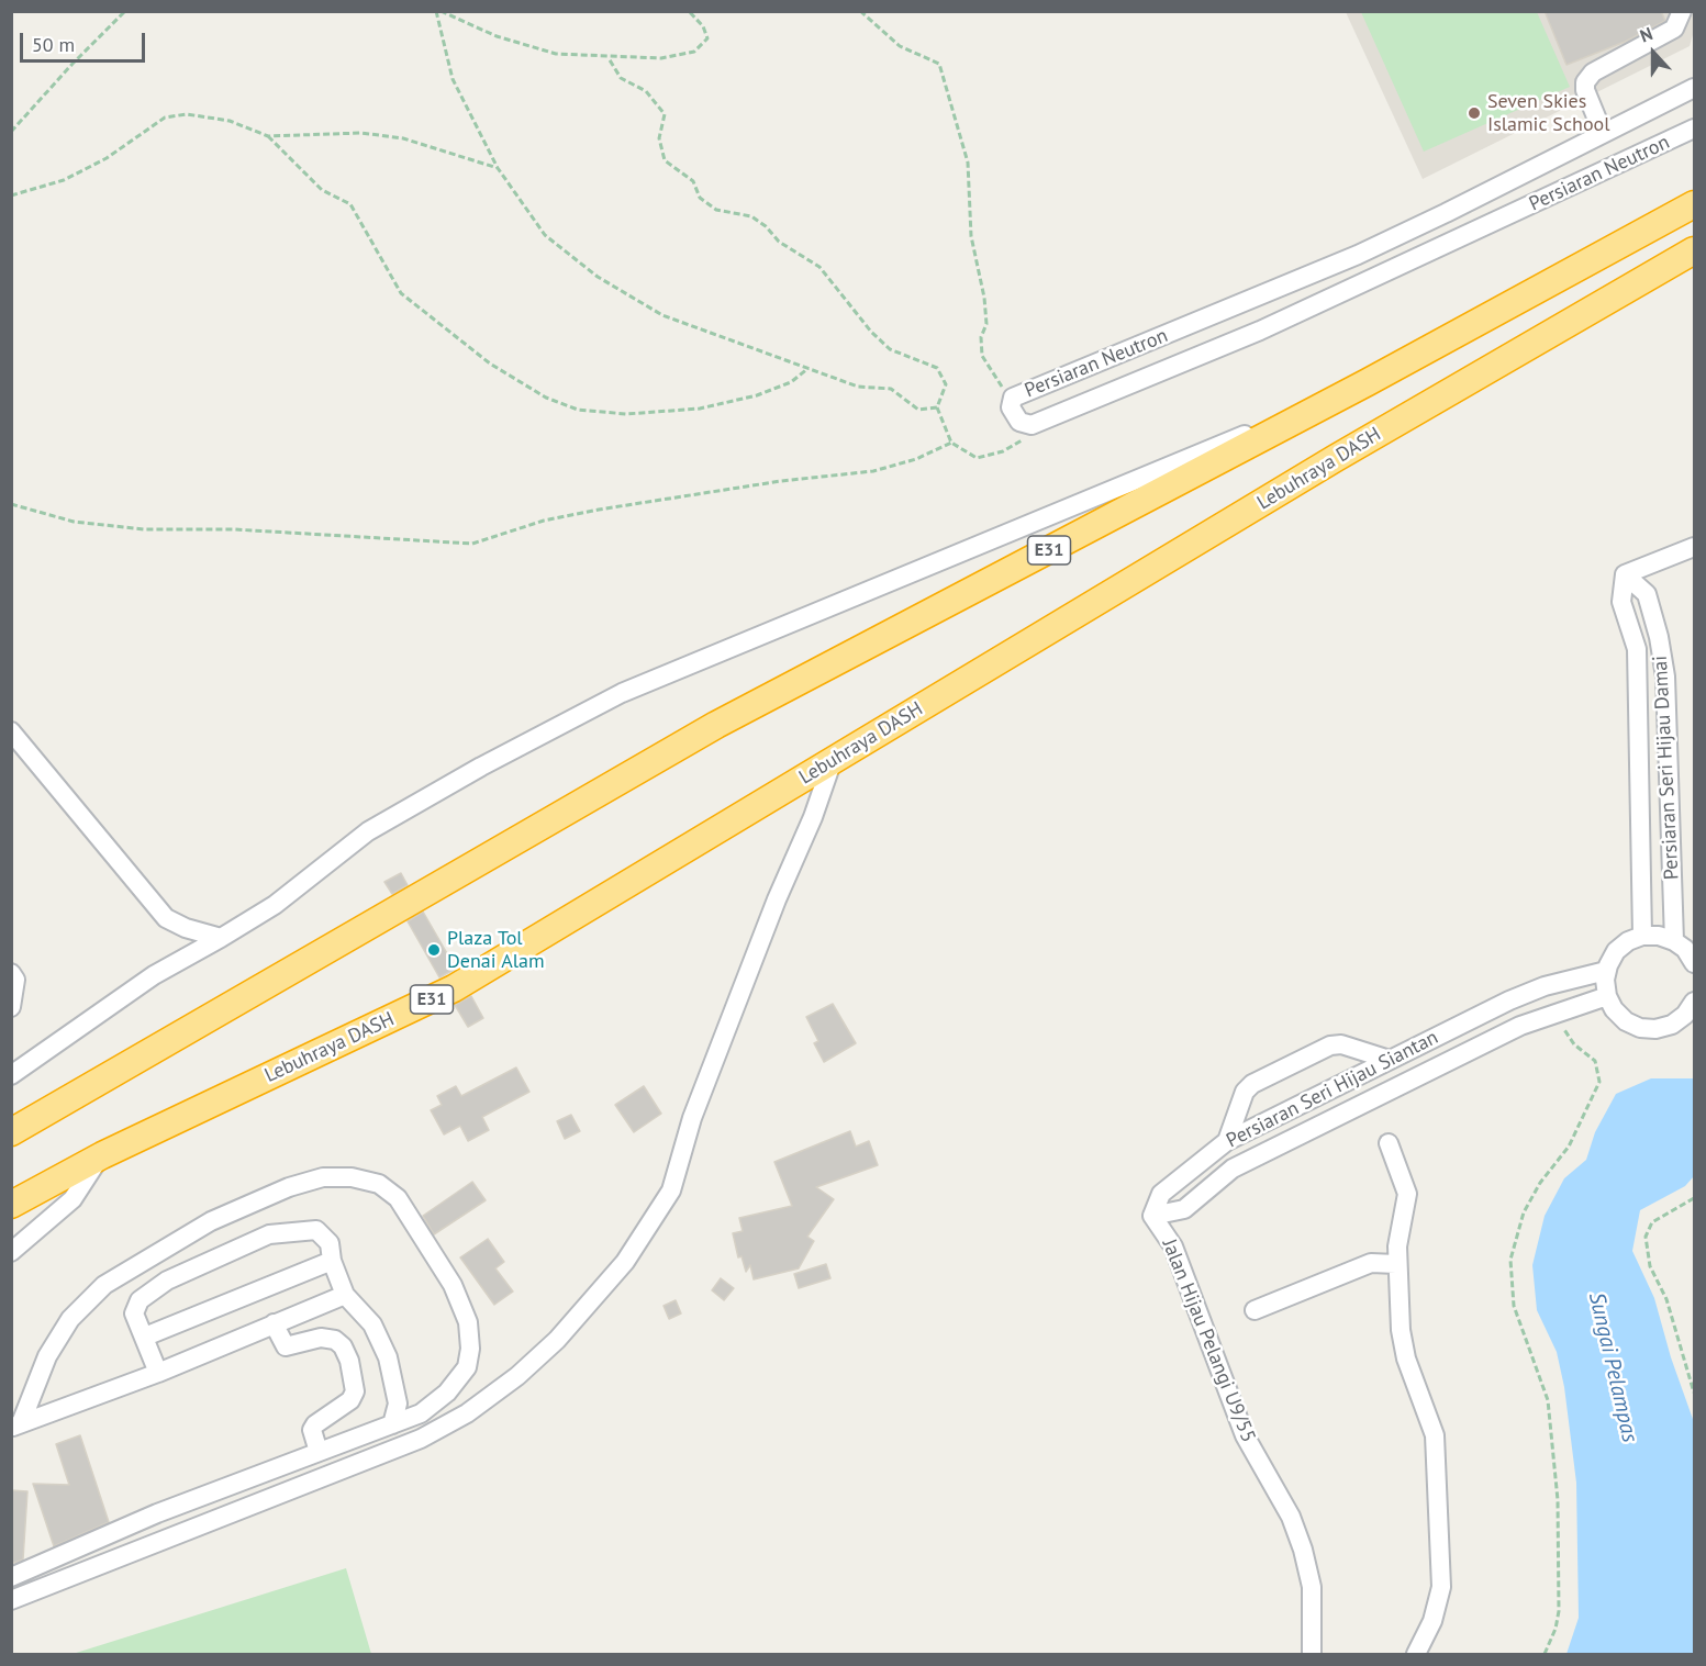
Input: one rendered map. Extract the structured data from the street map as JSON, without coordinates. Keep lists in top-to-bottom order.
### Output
{
  "streets": {
    "highway": ["Lebuhraya DASH", "E31"],
    "street": [
      "Persiaran Neutron",
      "Persiaran Seri Hijau Damai",
      "Persiaran Seri Hijau Siantan",
      "Jalan Hijau Pelangi U9/55"
    ]
  },
  "crossings": [
    ["Persiaran Seri Hijau Siantan", "Jalan Hijau Pelangi U9/55"]
  ],
  "water": ["Sungai Pelampas"],
  "places": ["Seven Skies Islamic School", "Plaza Tol Denai Alam"],
  "scale_bar": "50 m",
  "north": "top"
}
